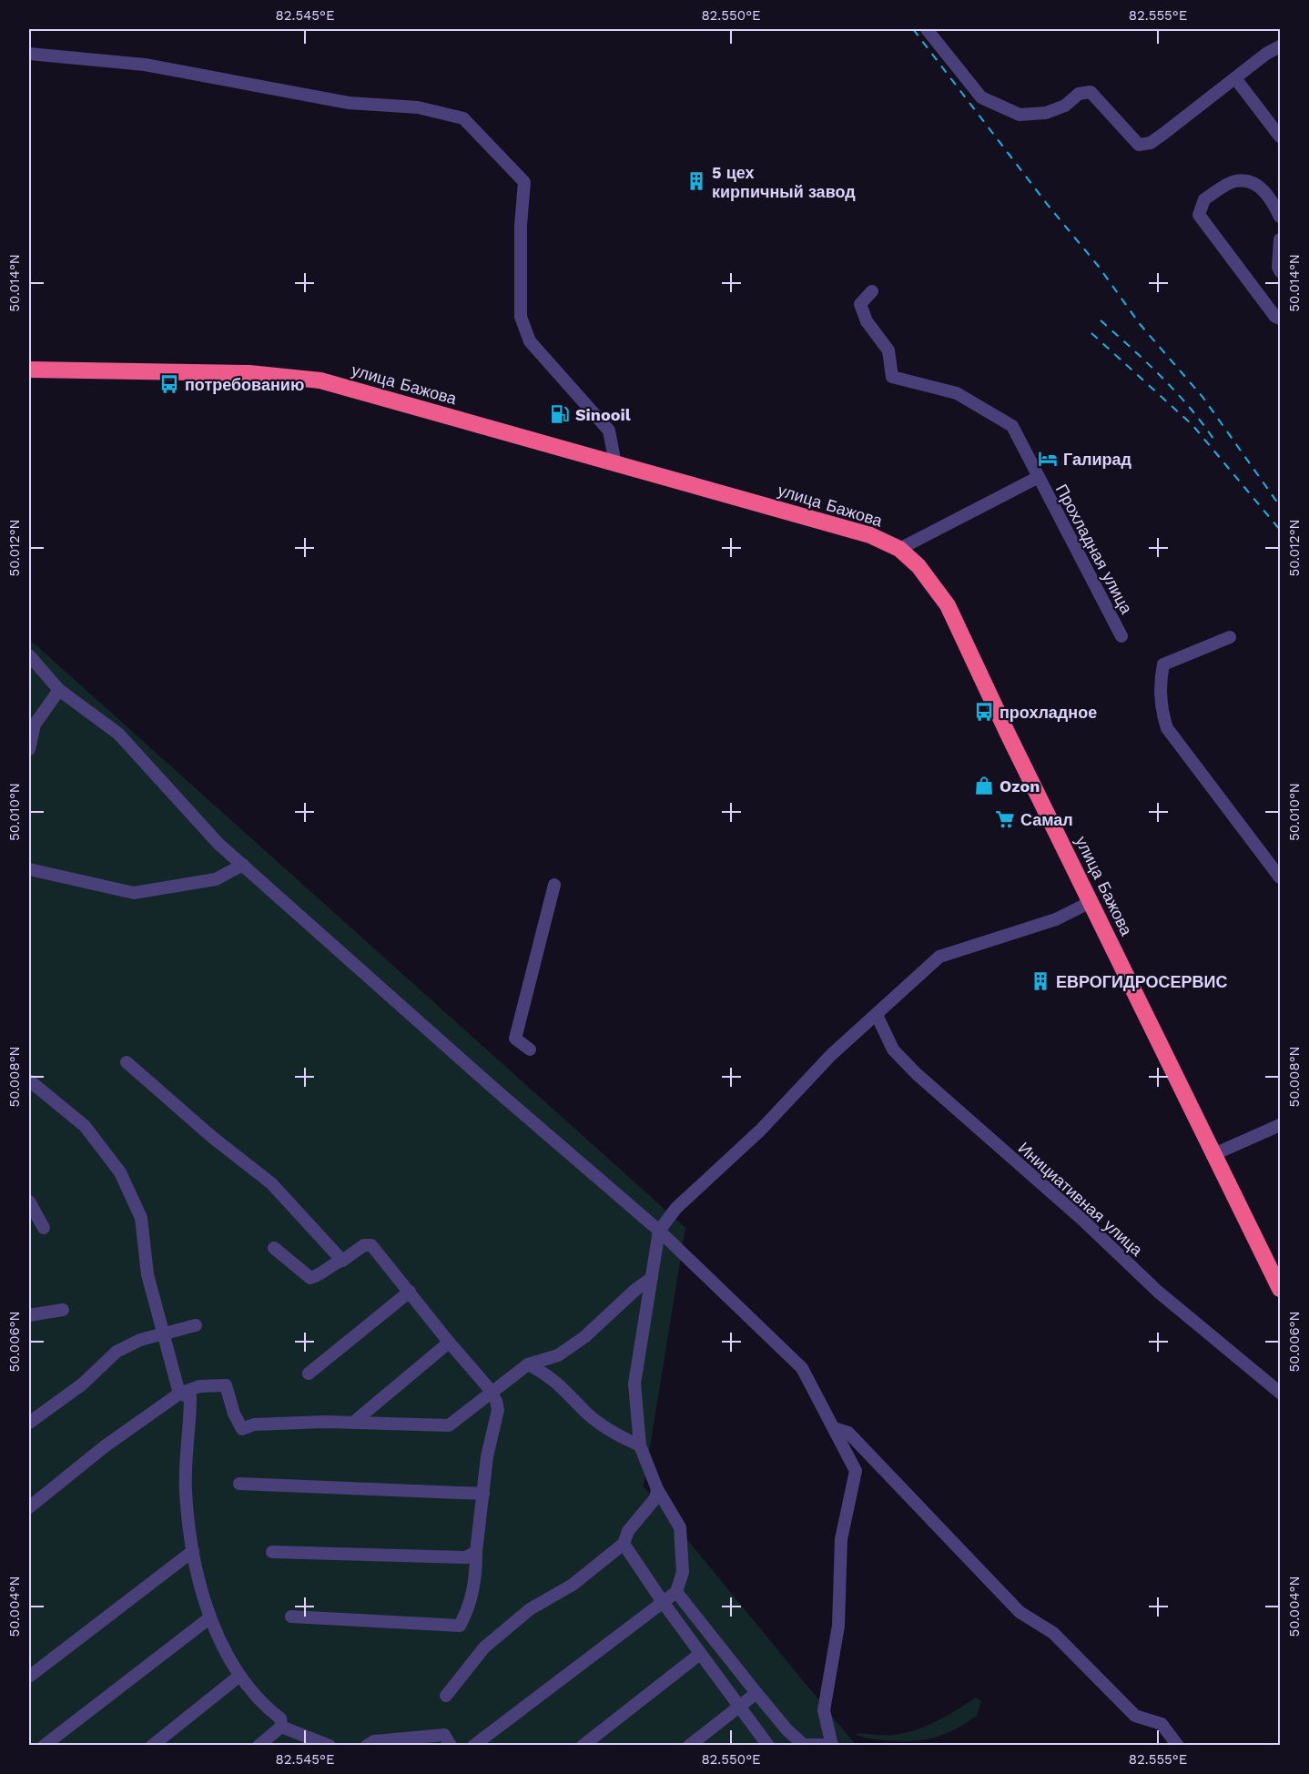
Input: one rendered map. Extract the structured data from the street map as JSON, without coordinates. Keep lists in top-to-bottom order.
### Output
{
  "streets": {
    "highway": ["улица Бажова"],
    "street": ["Прохладная улица", "Инициативная улица"]
  },
  "crossings": [
    ["улица Бажова", "Прохладная улица"]
  ],
  "places": {
    "building": ["5 цех кирпичный завод", "ЕВРОГИДРОСЕРВИС"],
    "bus stop": ["потребованию", "прохладное"],
    "fuel station": ["Sinooil"],
    "hotel": ["Галирад"],
    "shop": ["Ozon"],
    "supermarket": ["Самал"]
  },
  "coordinates": [
    "82.545°E",
    "82.550°E",
    "82.555°E",
    "50.014°N",
    "50.012°N",
    "50.010°N",
    "50.008°N",
    "50.006°N",
    "50.004°N"
  ]
}
